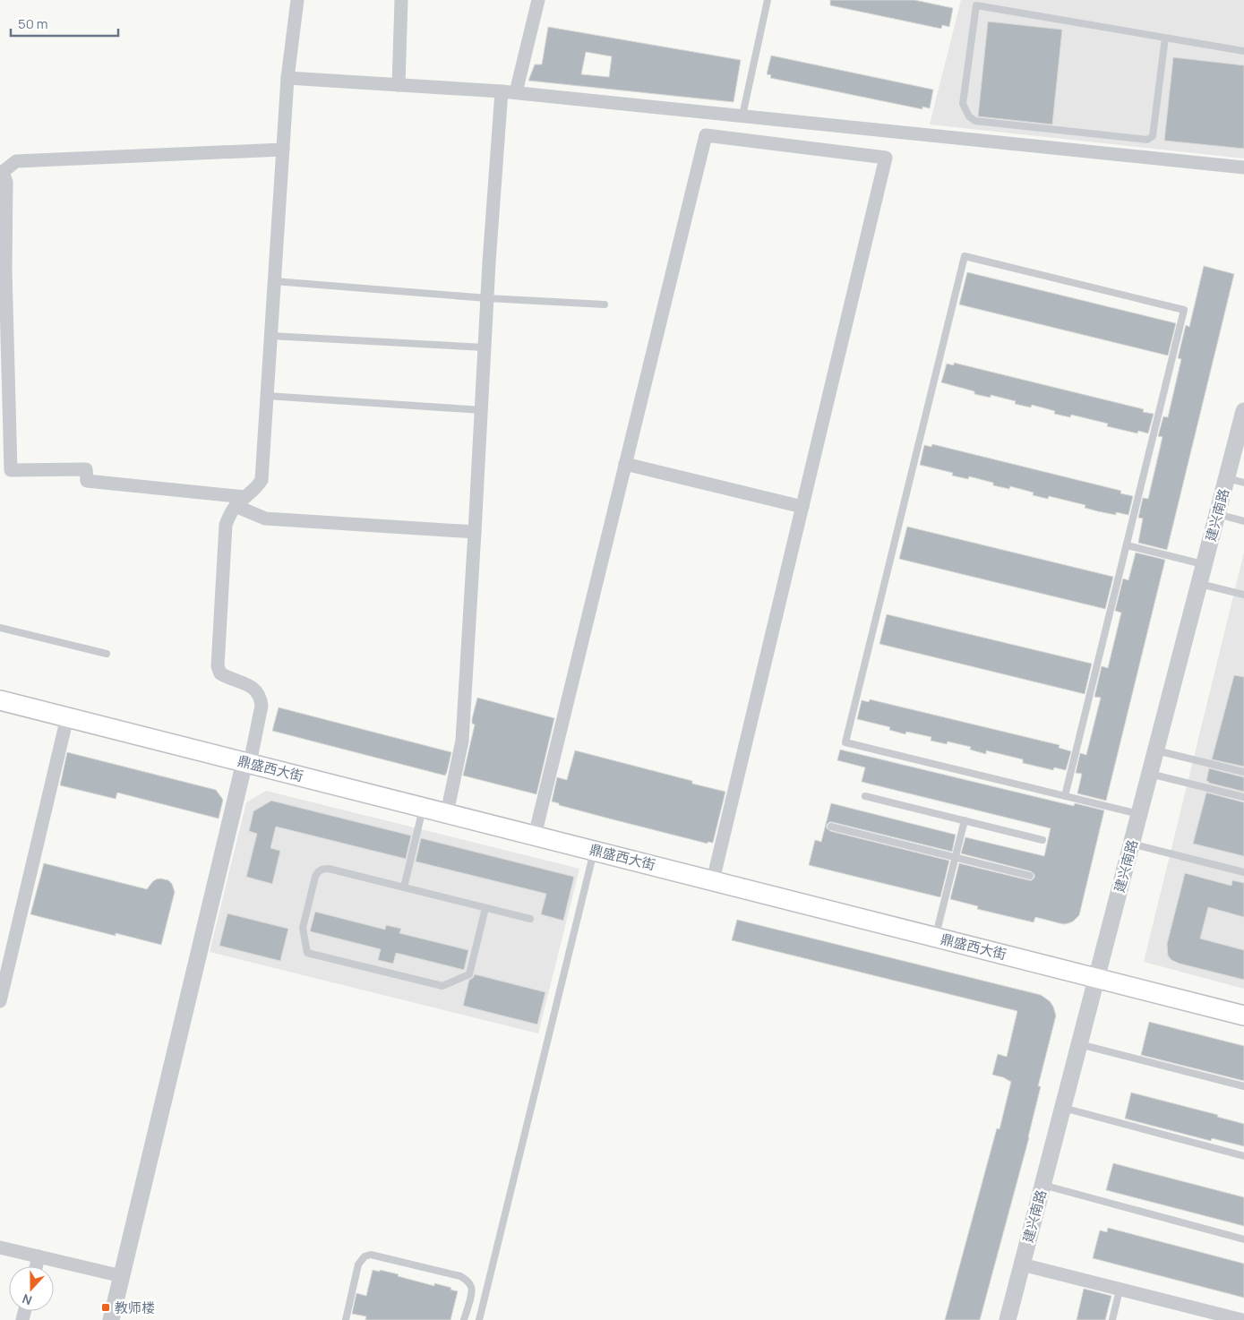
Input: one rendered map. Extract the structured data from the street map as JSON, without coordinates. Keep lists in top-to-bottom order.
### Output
{
  "streets": {
    "main road": ["鼎盛西大街"],
    "street": ["建兴南路"]
  },
  "crossings": [
    ["建兴南路", "鼎盛西大街"]
  ],
  "places": {
    "transit": ["教师楼"]
  },
  "scale_bar": "50 m",
  "north": "bottom"
}
